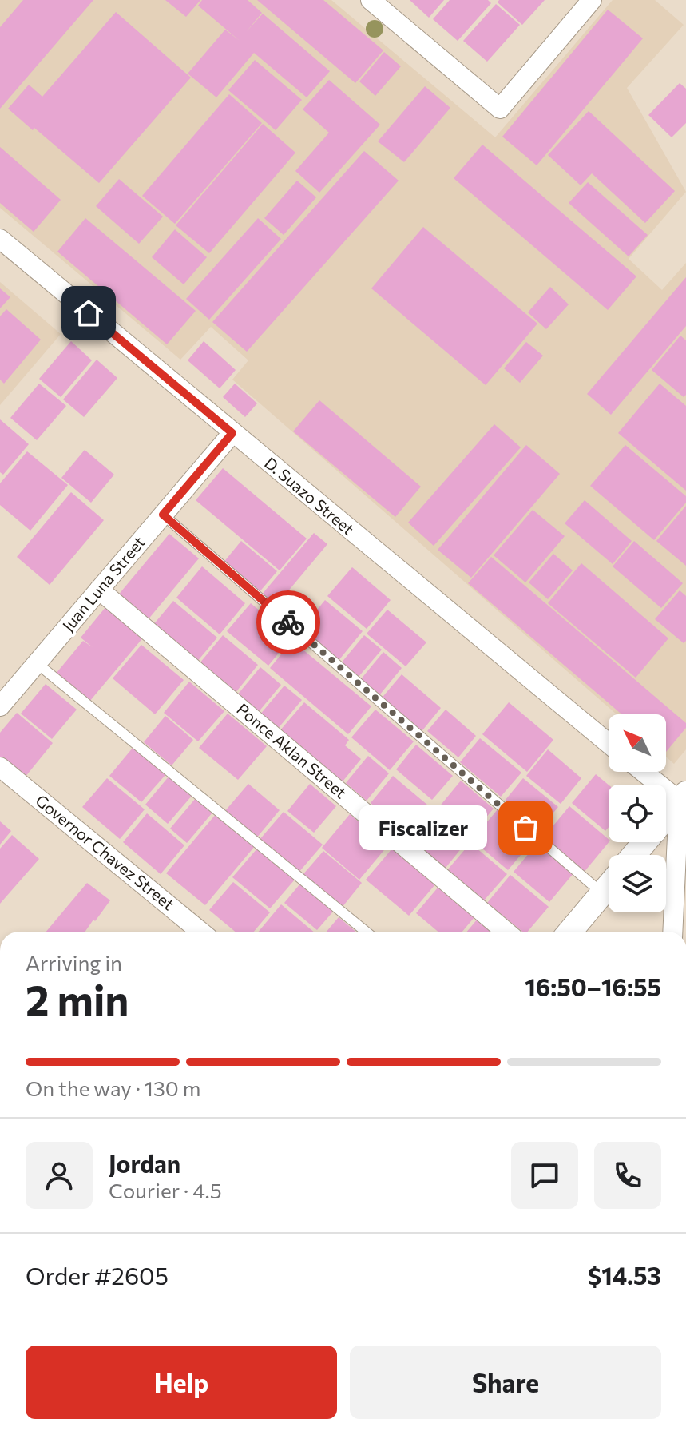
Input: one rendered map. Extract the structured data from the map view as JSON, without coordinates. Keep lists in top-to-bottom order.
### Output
{
  "streets": {
    "street": [
      "D. Suazo Street",
      "Juan Luna Street",
      "Ponce Aklan Street",
      "Governor Chavez Street"
    ]
  },
  "crossings": [
    ["D. Suazo Street", "Juan Luna Street"],
    ["Juan Luna Street", "Ponce Aklan Street"]
  ],
  "places": ["Fiscalizer"],
  "north": "top left",
  "page": {
    "bubble": "Fiscalizer",
    "heading": ["2 min", "Arriving in", "16:50–16:55"],
    "panel": [
      "Jordan",
      "Courier · 4.5",
      "Order #2605",
      "$14.53"
    ],
    "bar": "On the way · 130 m",
    "buttons": ["Help", "Share"]
  }
}
